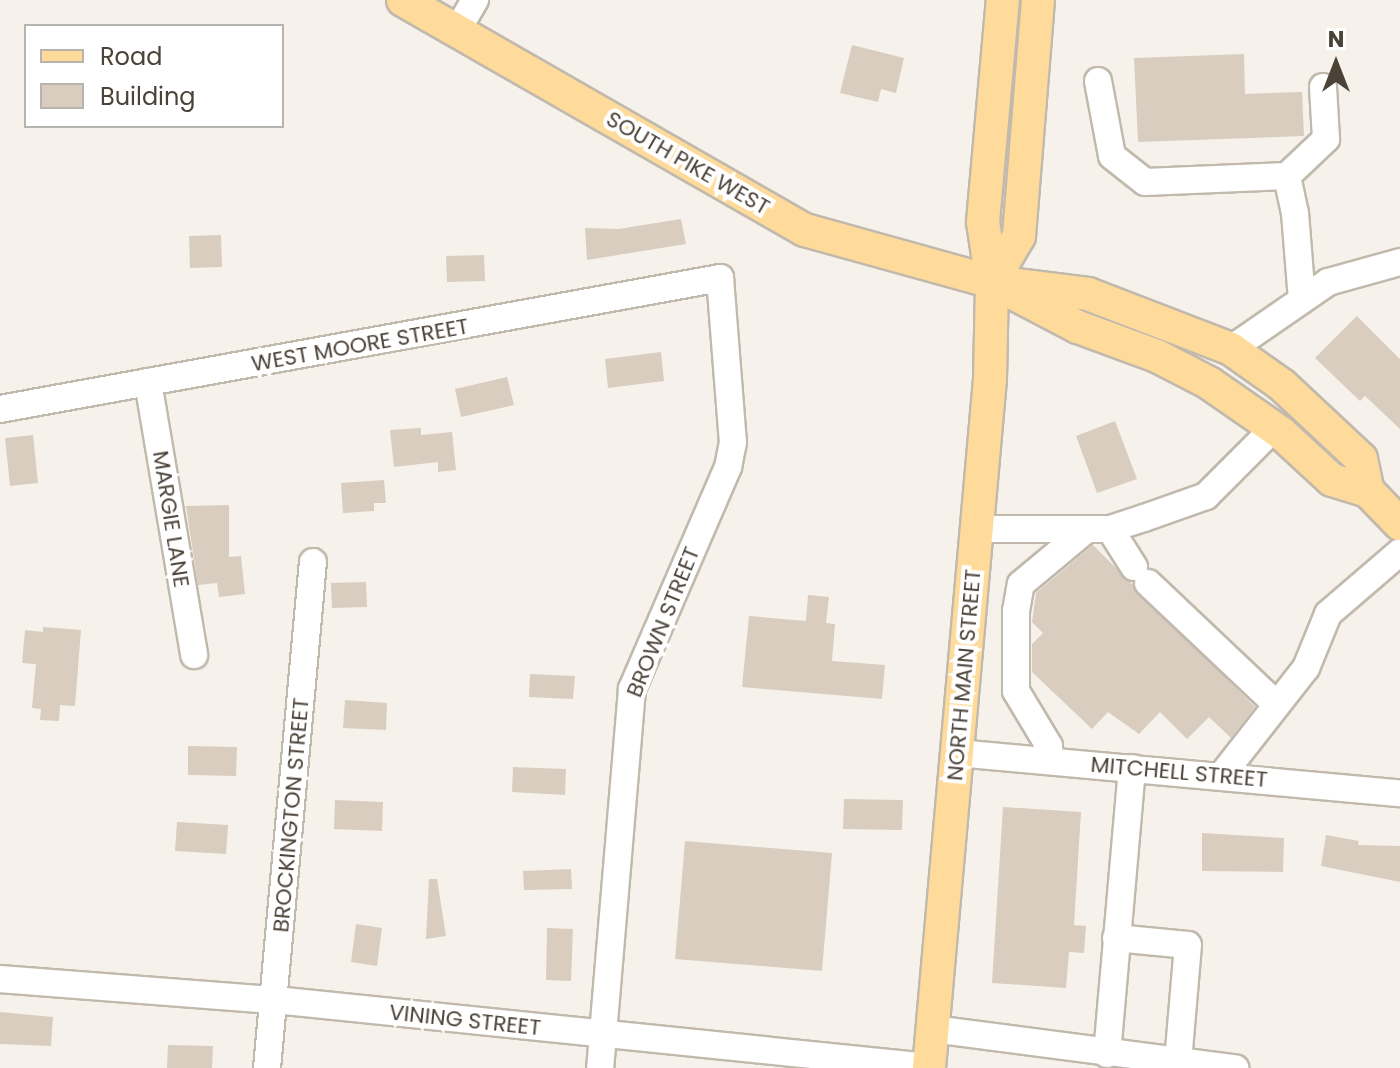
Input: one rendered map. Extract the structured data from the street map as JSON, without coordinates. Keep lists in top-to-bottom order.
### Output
{
  "streets": {
    "main road": ["SOUTH PIKE WEST", "NORTH MAIN STREET"],
    "street": [
      "WEST MOORE STREET",
      "MARGIE LANE",
      "BROWN STREET",
      "MITCHELL STREET",
      "BROCKINGTON STREET",
      "VINING STREET"
    ]
  },
  "crossings": [
    ["SOUTH PIKE WEST", "NORTH MAIN STREET"],
    ["WEST MOORE STREET", "MARGIE LANE"],
    ["WEST MOORE STREET", "BROWN STREET"],
    ["BROWN STREET", "VINING STREET"],
    ["NORTH MAIN STREET", "MITCHELL STREET"],
    ["NORTH MAIN STREET", "VINING STREET"],
    ["BROCKINGTON STREET", "VINING STREET"]
  ],
  "legend": ["Road", "Building"],
  "north": "top"
}
